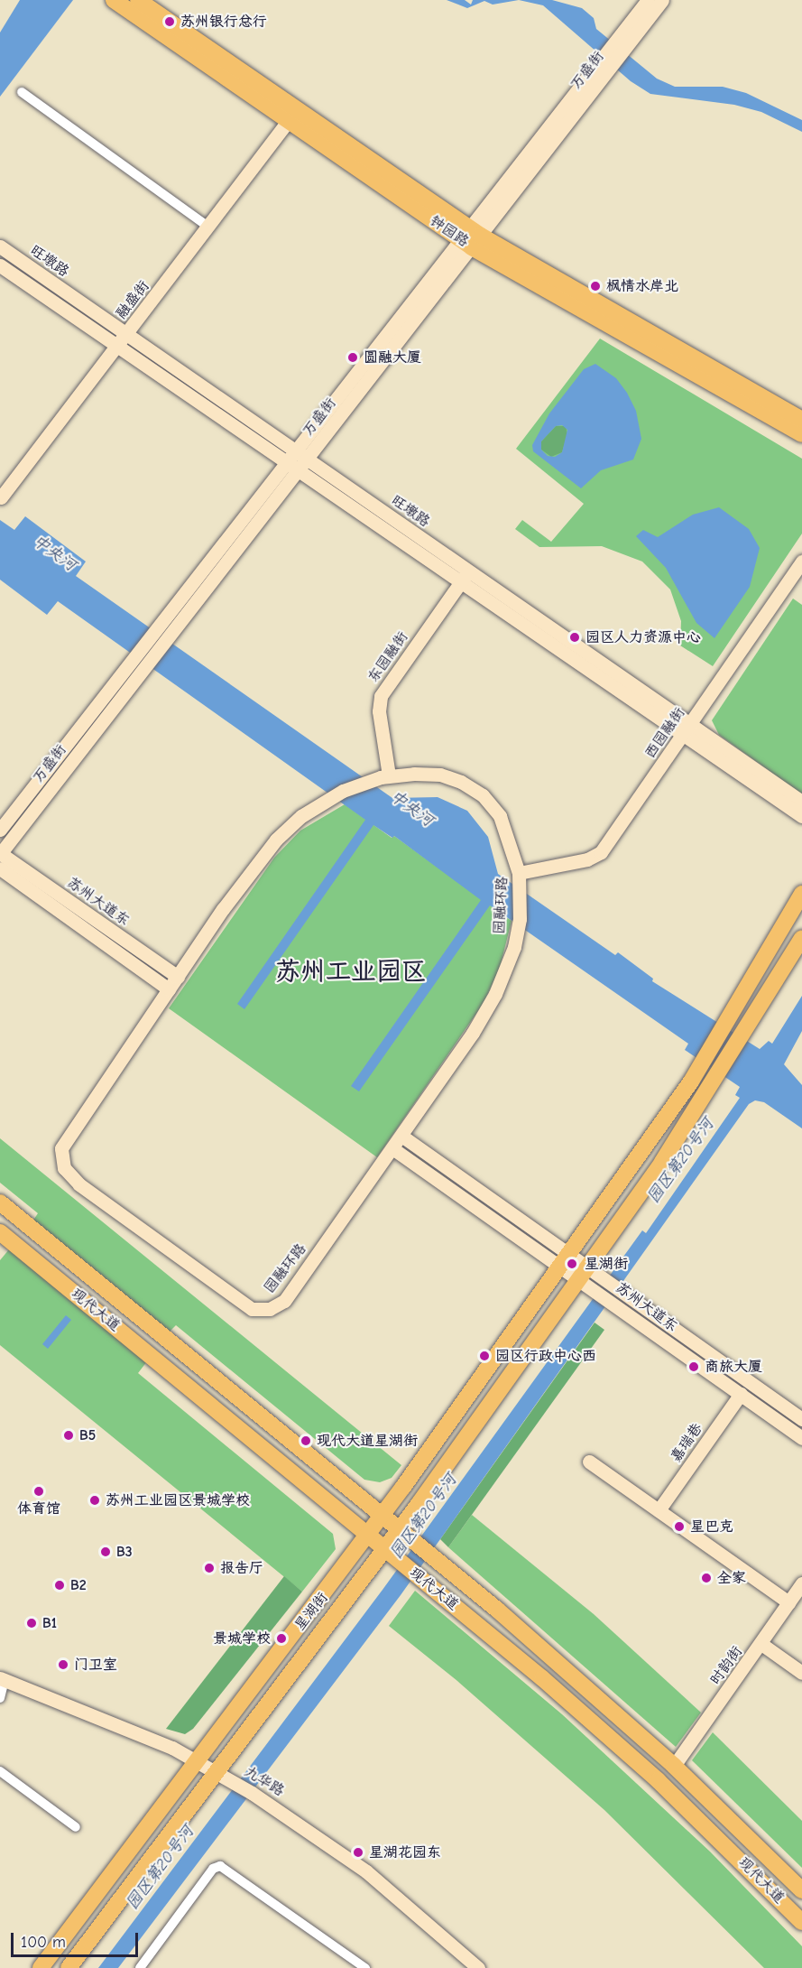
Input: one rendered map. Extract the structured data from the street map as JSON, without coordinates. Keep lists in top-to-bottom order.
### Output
{
  "streets": {
    "main road": [
      "万盛街",
      "钟园路",
      "旺墩路",
      "融盛街",
      "东园融街",
      "西园融街",
      "苏州大道东",
      "园融环路",
      "现代大道",
      "嘉瑞巷",
      "星湖街",
      "时韵街",
      "九华路"
    ]
  },
  "crossings": [
    ["万盛街", "钟园路"],
    ["万盛街", "旺墩路"],
    ["万盛街", "苏州大道东"],
    ["钟园路", "融盛街"],
    ["旺墩路", "融盛街"],
    ["旺墩路", "东园融街"],
    ["旺墩路", "西园融街"],
    ["东园融街", "园融环路"],
    ["西园融街", "园融环路"],
    ["苏州大道东", "园融环路"],
    ["苏州大道东", "嘉瑞巷"],
    ["苏州大道东", "星湖街"],
    ["现代大道", "星湖街"],
    ["现代大道", "时韵街"],
    ["星湖街", "九华路"]
  ],
  "districts": ["苏州工业园区"],
  "water": ["中央河", "园区第20号河"],
  "places": [
    "苏州银行总行",
    "枫情水岸北",
    "圆融大厦",
    "园区人力资源中心",
    "星湖街",
    "园区行政中心西",
    "商旅大厦",
    "B5",
    "现代大道星湖街",
    "体育馆",
    "苏州工业园区景城学校",
    "星巴克",
    "B3",
    "报告厅",
    "全家",
    "B2",
    "B1",
    "景城学校",
    "门卫室",
    "星湖花园东"
  ],
  "scale_bar": "100 m"
}
